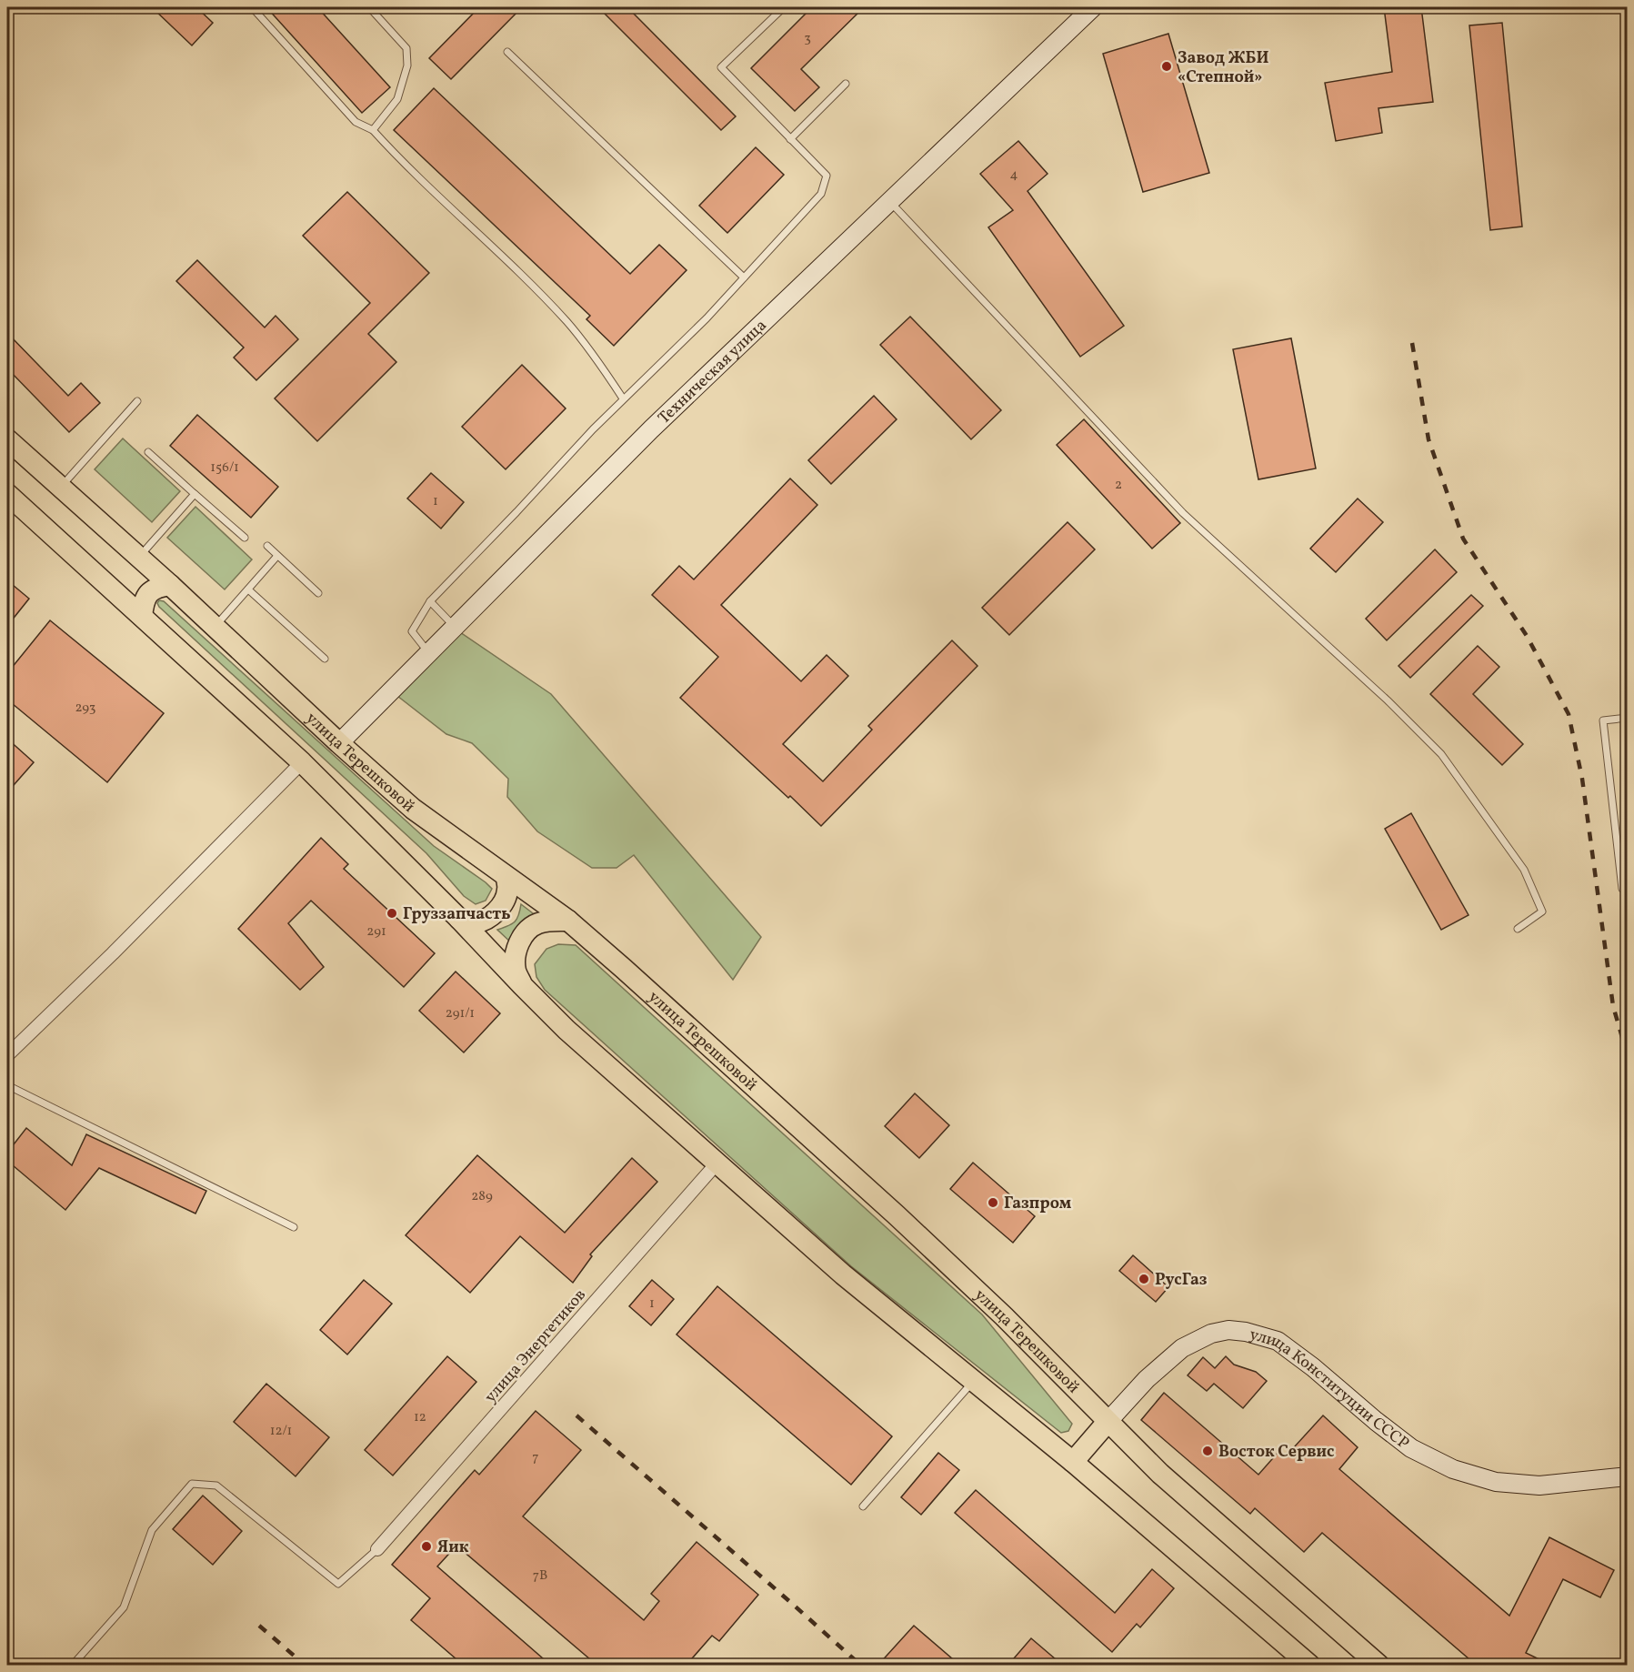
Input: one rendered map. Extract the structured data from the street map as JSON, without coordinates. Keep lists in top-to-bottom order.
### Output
{
  "streets": {
    "main road": ["улица Терешковой", "улица Конституции СССР"],
    "street": ["Техническая улица", "улица Энергетиков"]
  },
  "crossings": [
    ["Техническая улица", "улица Терешковой"],
    ["улица Терешковой", "улица Конституции СССР"]
  ],
  "places": [
    "Завод ЖБИ «Степной»",
    "Груззапчасть",
    "Газпром",
    "РусГаз",
    "Восток Сервис",
    "Яик"
  ],
  "house_numbers": [
    "3",
    "4",
    "156/1",
    "2",
    "1",
    "293",
    "291",
    "291/1",
    "289",
    "1",
    "12",
    "12/1",
    "7",
    "7В"
  ]
}
